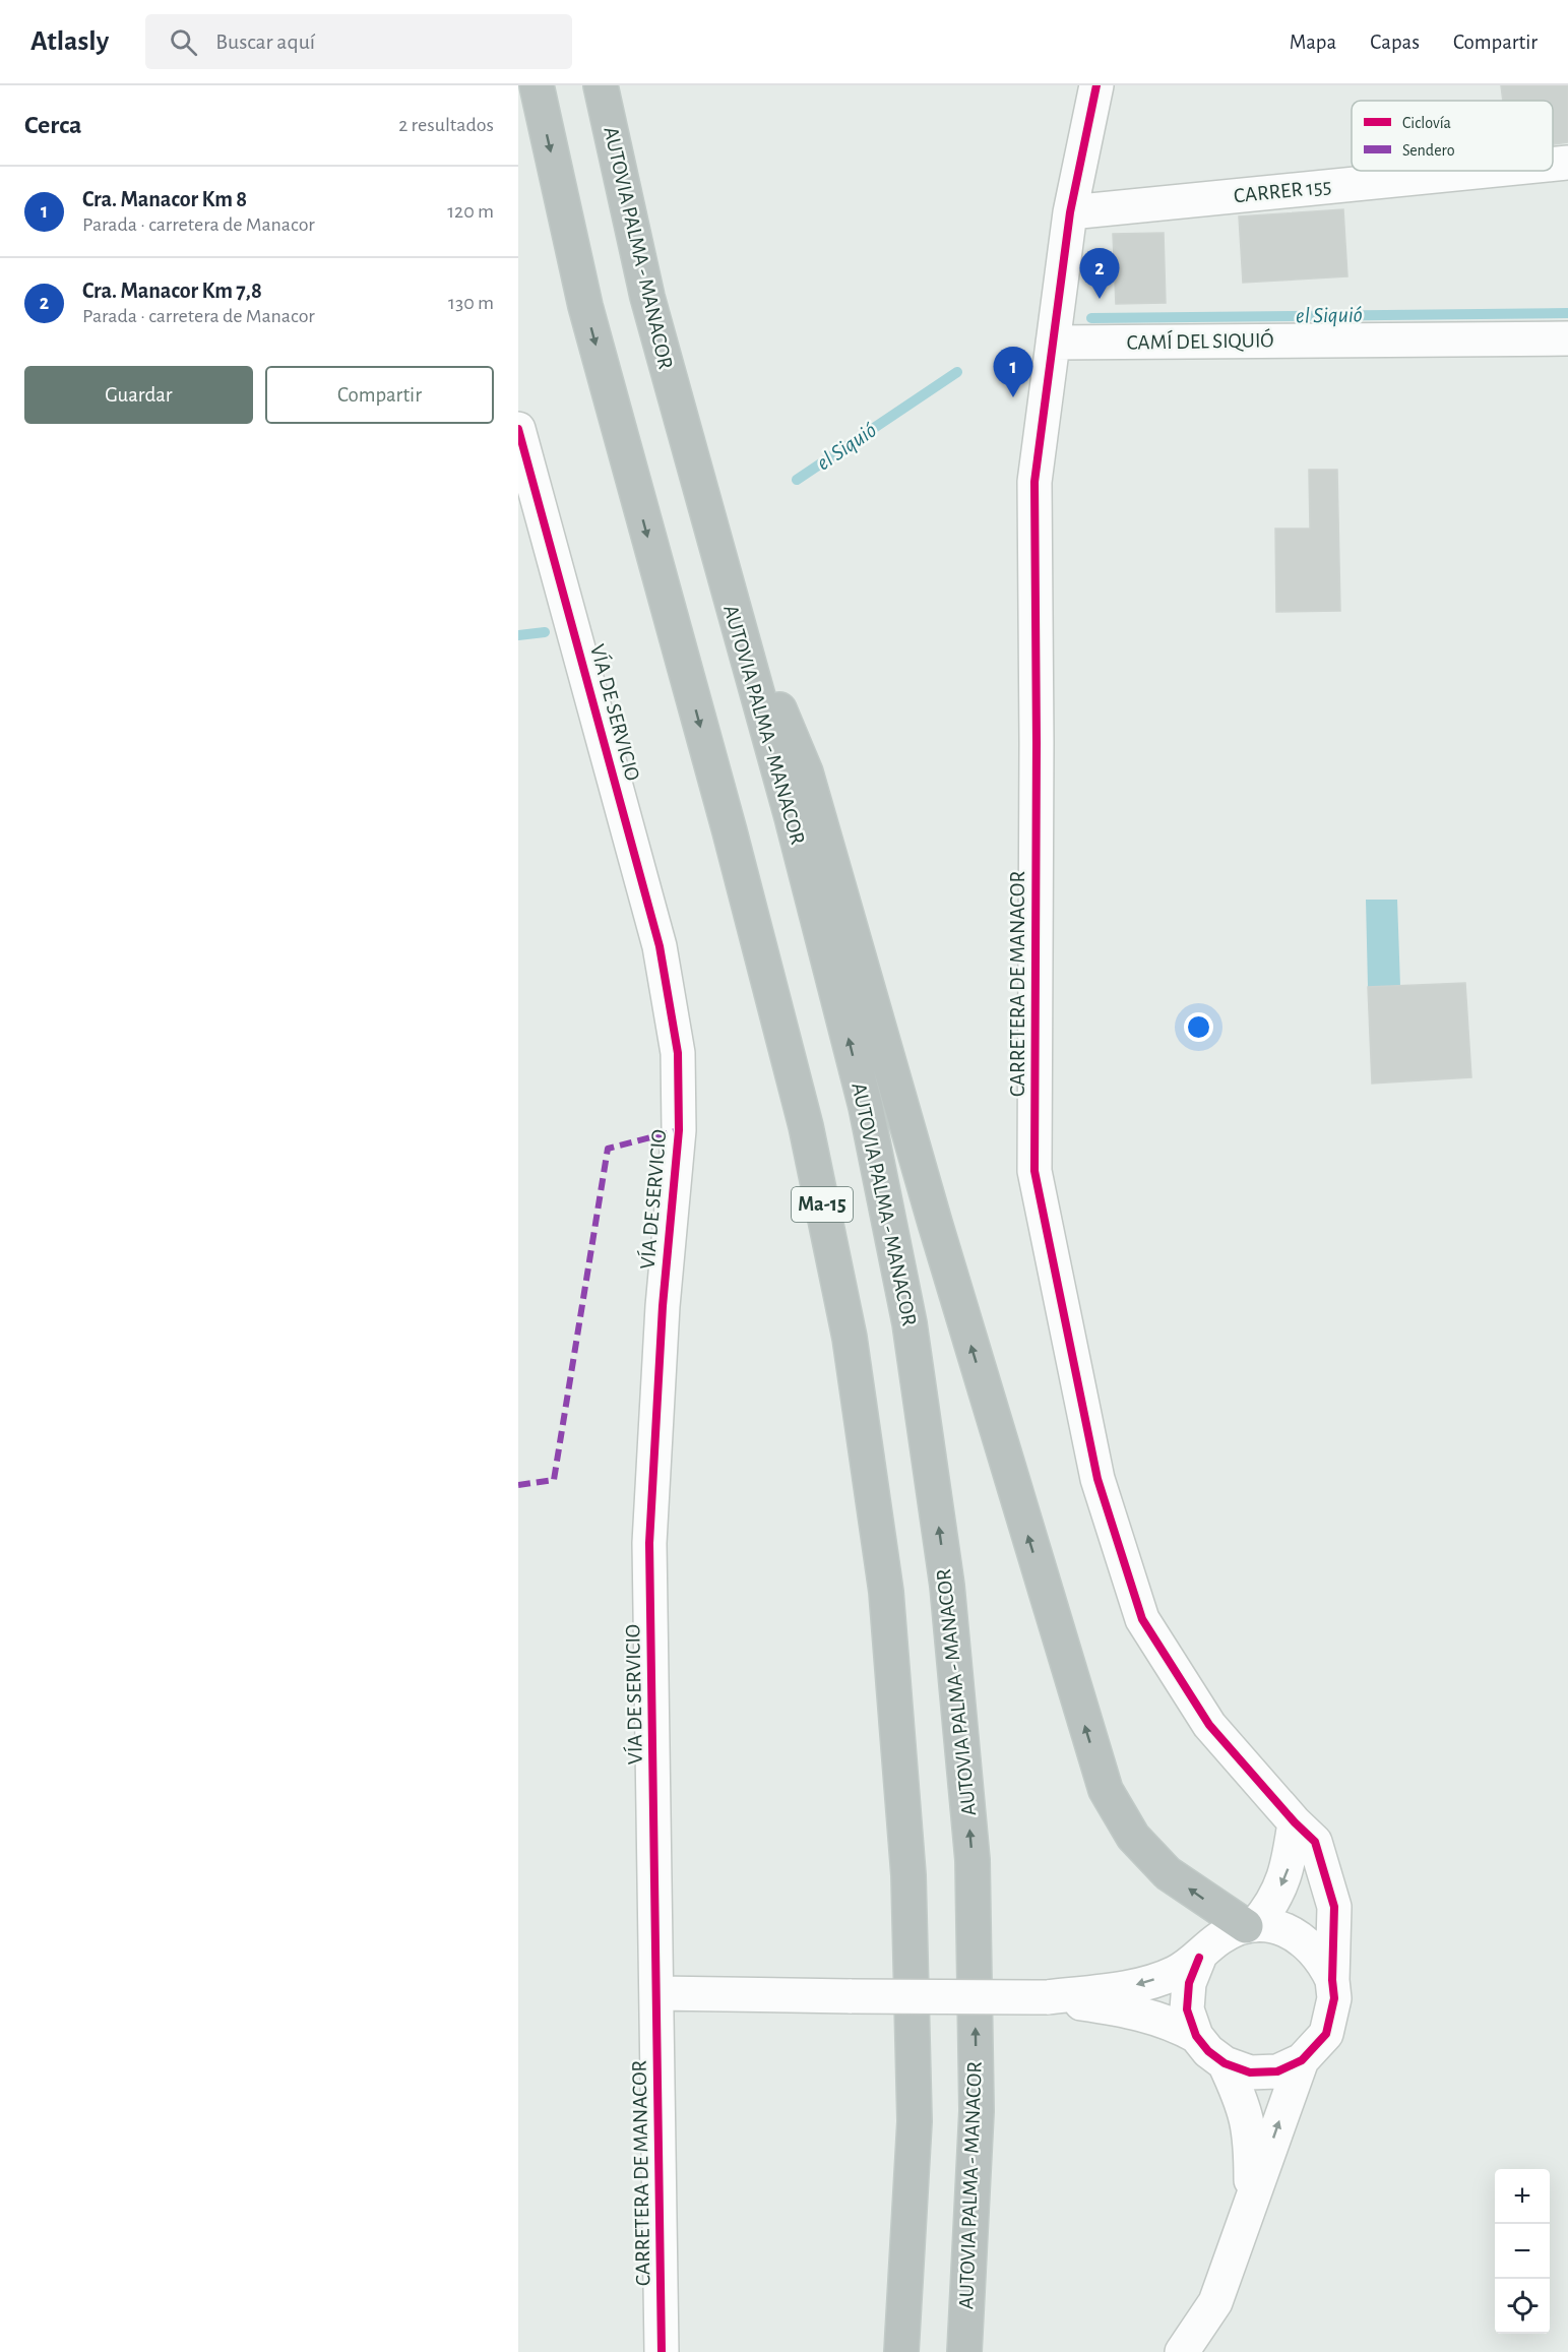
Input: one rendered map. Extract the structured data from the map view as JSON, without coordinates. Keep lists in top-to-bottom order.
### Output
{
  "streets": {
    "highway": ["AUTOVIA PALMA - MANACOR", "Ma-15"],
    "street": [
      "CARRER 155",
      "CAMÍ DEL SIQUIÓ",
      "VÍA DE SERVICIO",
      "CARRETERA DE MANACOR"
    ]
  },
  "crossings": [
    ["CARRER 155", "CARRETERA DE MANACOR"],
    ["CAMÍ DEL SIQUIÓ", "CARRETERA DE MANACOR"],
    ["VÍA DE SERVICIO", "CARRETERA DE MANACOR"]
  ],
  "water": ["el Siquió"],
  "legend": ["Ciclovía", "Sendero"],
  "page": {
    "header": "Atlasly",
    "search": "Buscar aquí",
    "nav": ["Mapa", "Capas", "Compartir"],
    "heading": ["Cerca", "2 resultados"],
    "list": [
      {
        "mark": "1",
        "name": "Cra. Manacor Km 8",
        "note": "Parada · carretera de Manacor",
        "value": "120 m"
      },
      {
        "mark": "2",
        "name": "Cra. Manacor Km 7,8",
        "note": "Parada · carretera de Manacor",
        "value": "130 m"
      }
    ],
    "pins": ["2", "1"],
    "buttons": ["Guardar", "Compartir"],
    "map_buttons": ["+", "−"]
  }
}
